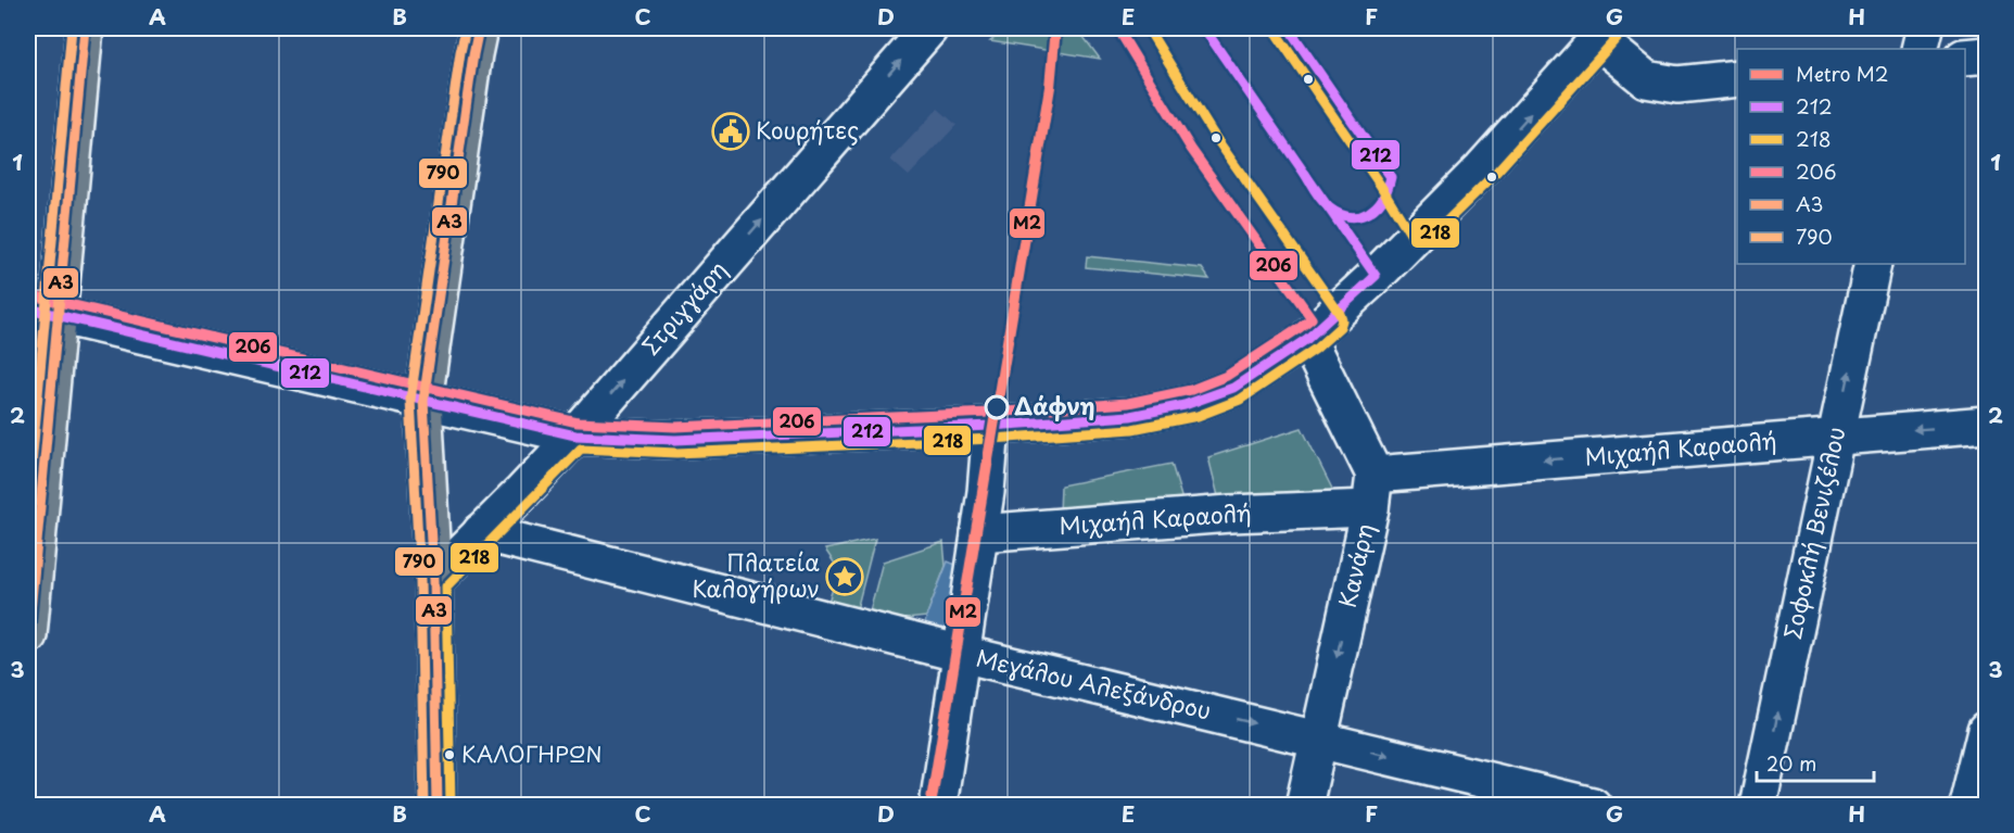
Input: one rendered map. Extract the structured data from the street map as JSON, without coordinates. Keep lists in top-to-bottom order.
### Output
{
  "streets": {
    "street": [
      "Στριγγάρη",
      "Μιχαήλ Καραολή",
      "Σοφοκλή Βενιζέλου",
      "Κανάρη",
      "Μεγάλου Αλεξάνδρου"
    ]
  },
  "crossings": [
    ["Στριγγάρη", "Μεγάλου Αλεξάνδρου"],
    ["Μιχαήλ Καραολή", "Σοφοκλή Βενιζέλου"],
    ["Μιχαήλ Καραολή", "Κανάρη"],
    ["Κανάρη", "Μεγάλου Αλεξάνδρου"]
  ],
  "one_way": [
    "Στριγγάρη",
    "Μιχαήλ Καραολή",
    "Σοφοκλή Βενιζέλου",
    "Κανάρη",
    "Μεγάλου Αλεξάνδρου"
  ],
  "places": {
    "public building": ["Κουρήτες"],
    "other": ["Δάφνη", "ΚΑΛΟΓΗΡΩΝ"],
    "place": ["Πλατεία Καλογήρων"]
  },
  "lines": [
    "metro line Μ2",
    "transit line 212",
    "transit line 218",
    "transit line Α3",
    "transit line 790",
    "transit line 206"
  ],
  "legend": [
    "Metro Μ2",
    "212",
    "218",
    "206",
    "Α3",
    "790"
  ],
  "scale_bar": "20 m",
  "grid": {
    "columns": [
      "A",
      "B",
      "C",
      "D",
      "E",
      "F",
      "G",
      "H"
    ],
    "rows": ["1", "2", "3"]
  }
}
